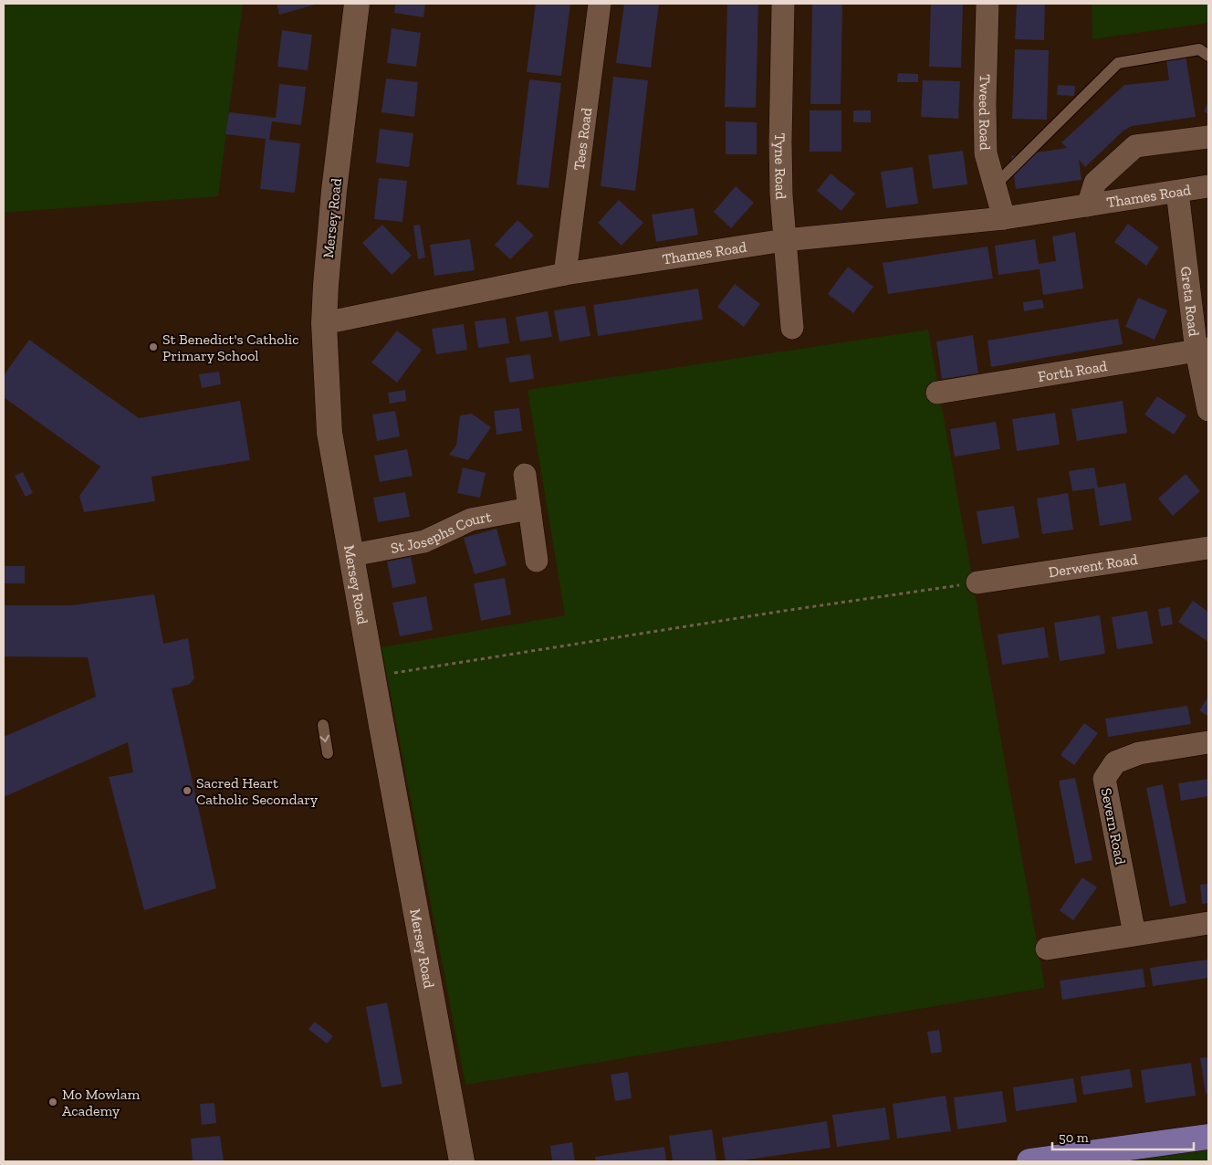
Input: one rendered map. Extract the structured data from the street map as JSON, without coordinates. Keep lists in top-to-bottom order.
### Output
{
  "streets": {
    "street": [
      "Tweed Road",
      "Tees Road",
      "Tyne Road",
      "Thames Road",
      "Mersey Road",
      "Greta Road",
      "Forth Road",
      "St Josephs Court",
      "Derwent Road",
      "Severn Road"
    ]
  },
  "crossings": [
    ["Tweed Road", "Thames Road"],
    ["Tees Road", "Thames Road"],
    ["Tyne Road", "Thames Road"],
    ["Thames Road", "Mersey Road"],
    ["Thames Road", "Greta Road"],
    ["Mersey Road", "St Josephs Court"],
    ["Greta Road", "Forth Road"]
  ],
  "places": ["St Benedict's Catholic Primary School", "Sacred Heart Catholic Secondary", "Mo Mowlam Academy"],
  "scale_bar": "50 m"
}
